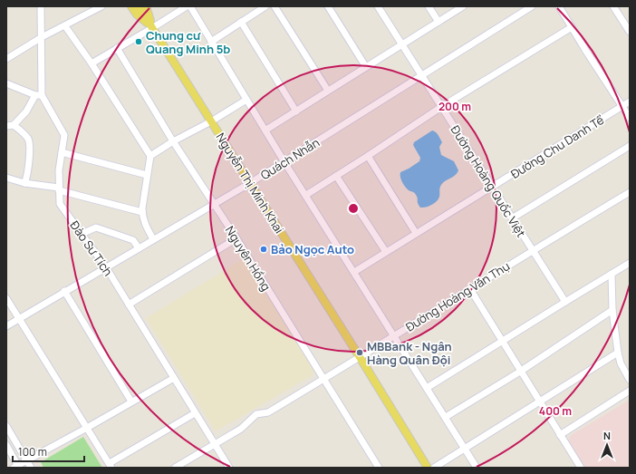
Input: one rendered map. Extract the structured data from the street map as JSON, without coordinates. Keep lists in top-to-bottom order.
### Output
{
  "streets": {
    "main road": ["Nguyễn Thị Minh Khai"],
    "street": [
      "Đường Chu Danh Tể",
      "Quách Nhẫn",
      "Đường Hoàng Quốc Việt",
      "Đào Sư Tích",
      "Nguyên Hồng",
      "Đường Hoàng Văn Thụ"
    ]
  },
  "crossings": [
    ["Đường Chu Danh Tể", "Đường Hoàng Quốc Việt"],
    ["Quách Nhẫn", "Đường Hoàng Quốc Việt"],
    ["Quách Nhẫn", "Nguyễn Thị Minh Khai"],
    ["Quách Nhẫn", "Đào Sư Tích"],
    ["Quách Nhẫn", "Nguyên Hồng"],
    ["Đường Hoàng Quốc Việt", "Đường Hoàng Văn Thụ"],
    ["Nguyễn Thị Minh Khai", "Đường Hoàng Văn Thụ"],
    ["Đào Sư Tích", "Đường Hoàng Văn Thụ"],
    ["Nguyên Hồng", "Đường Hoàng Văn Thụ"]
  ],
  "places": ["Chung cư Quang Minh 5b", "Bảo Ngọc Auto", "MBBank - Ngân Hàng Quân Đội"],
  "scale_bar": "100 m",
  "north": "top",
  "rings": ["200 m", "400 m"]
}
